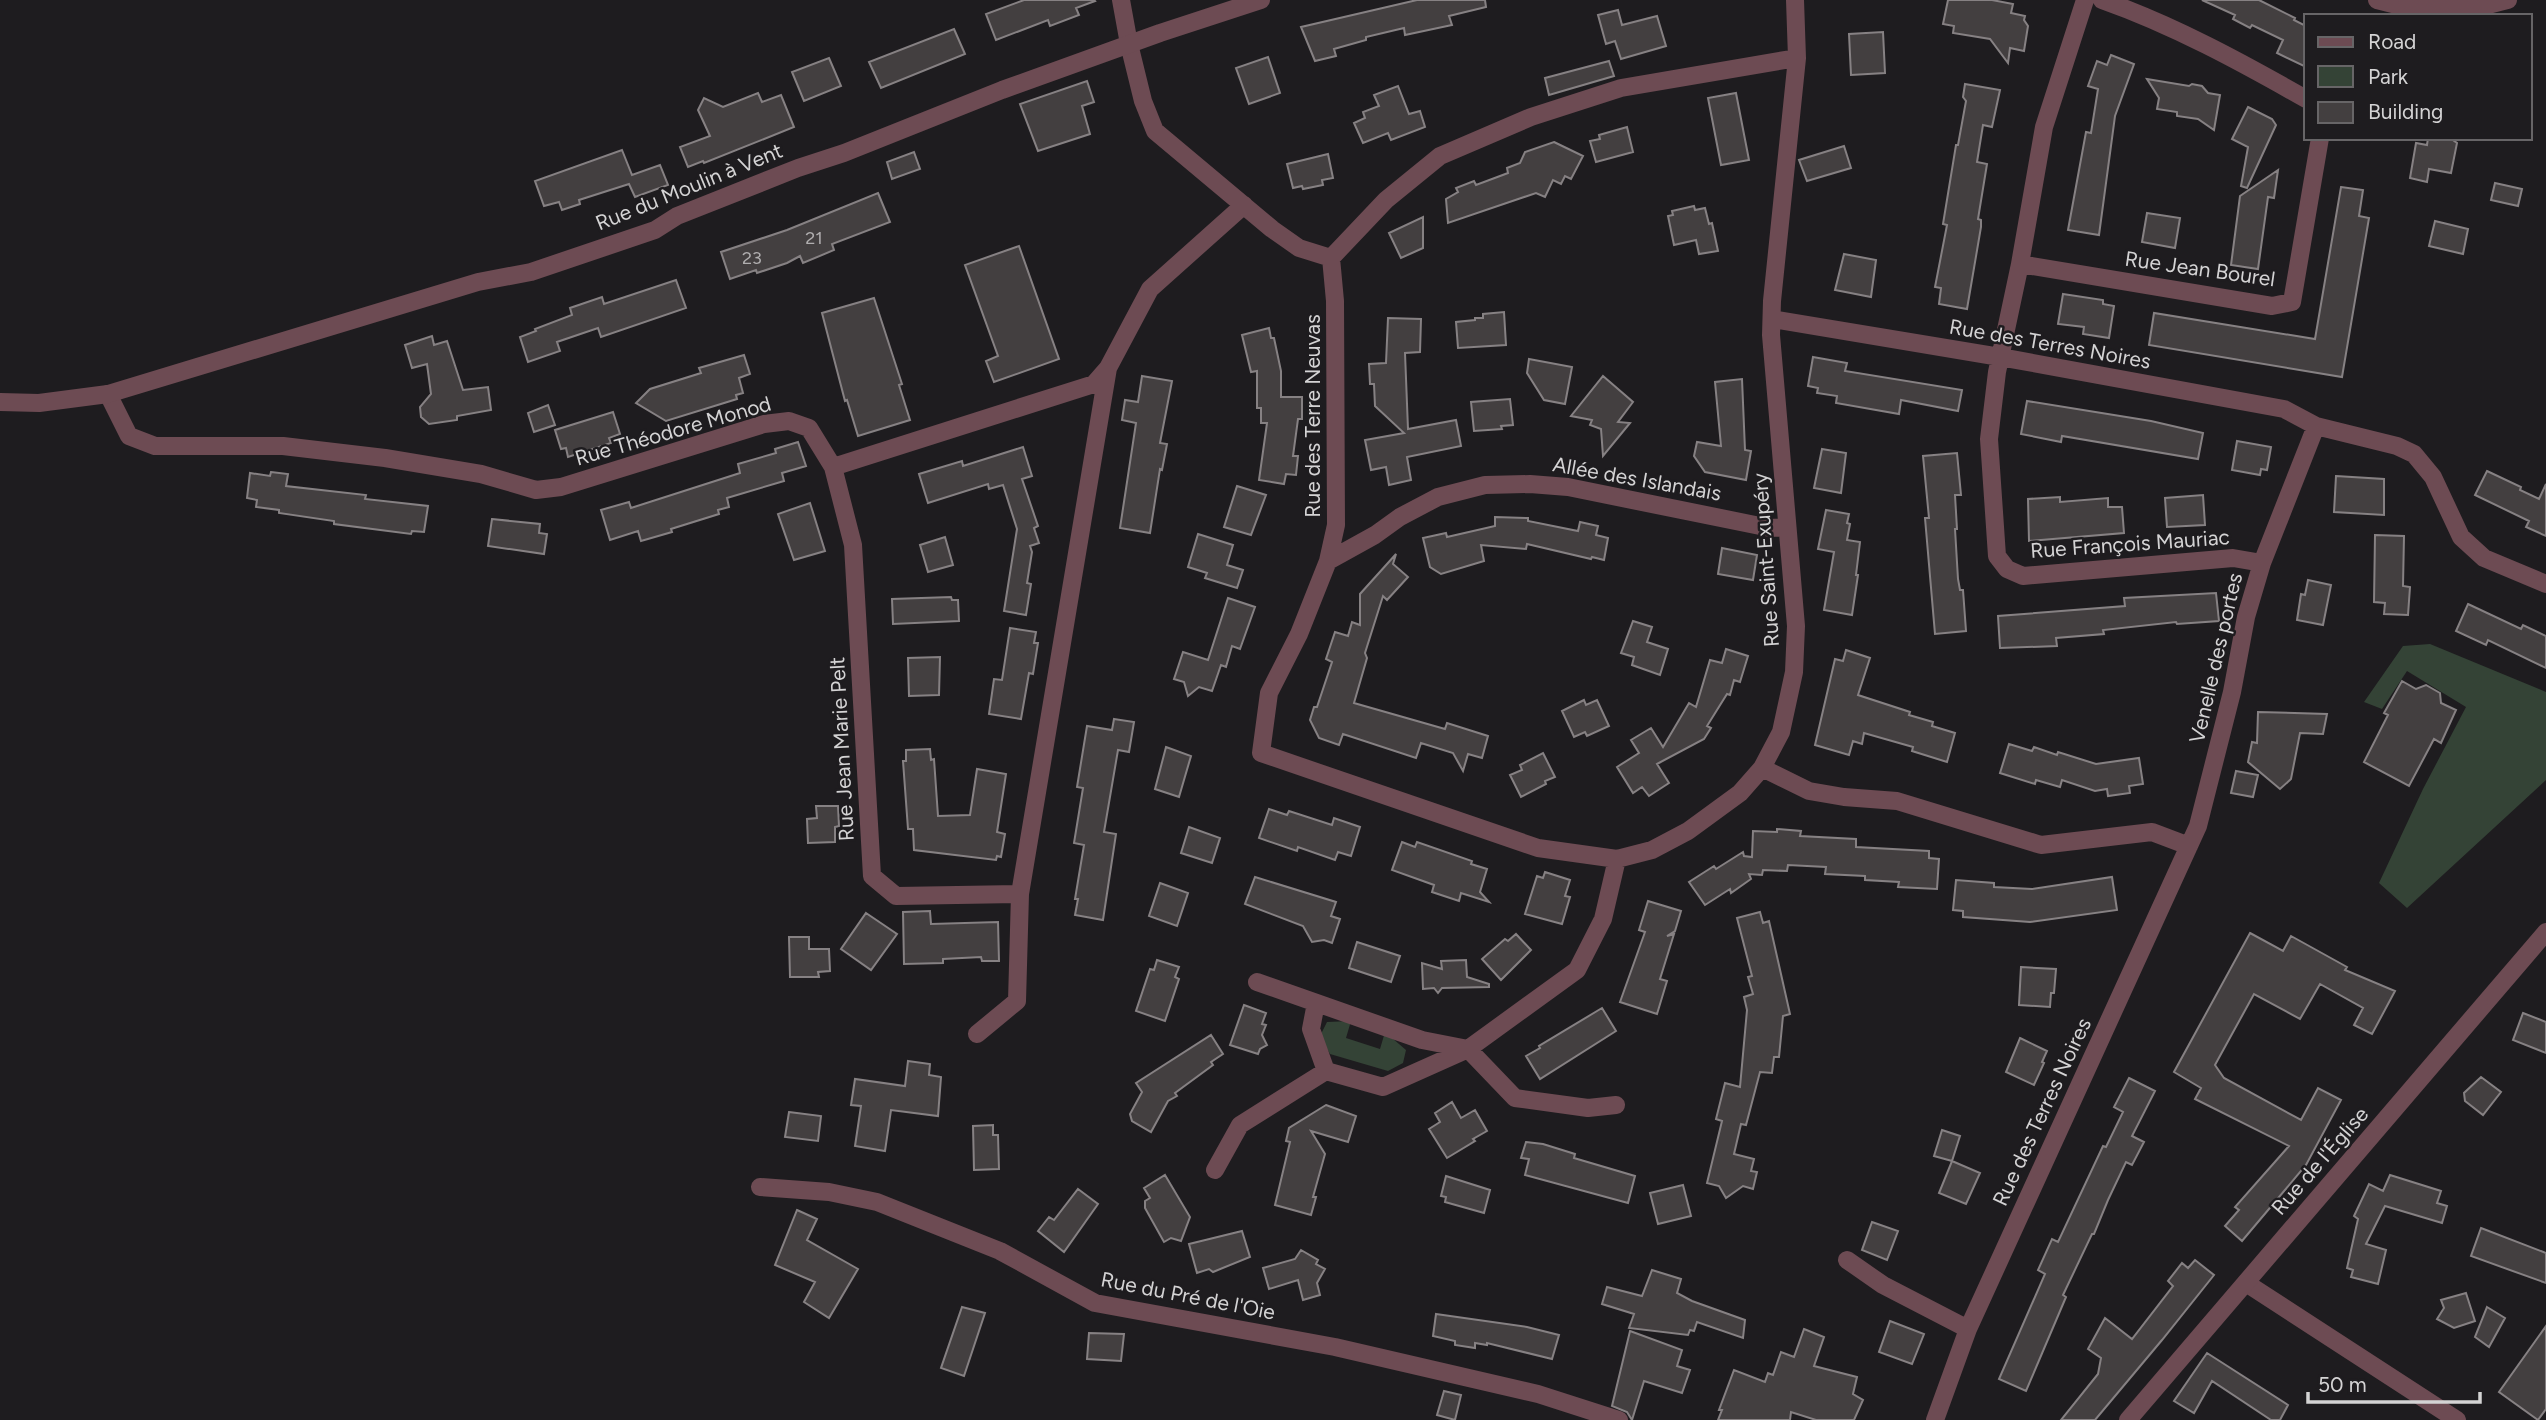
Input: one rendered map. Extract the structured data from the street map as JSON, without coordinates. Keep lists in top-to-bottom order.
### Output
{
  "streets": {
    "street": [
      "Rue du Moulin à Vent",
      "Rue Jean Bourel",
      "Rue des Terres Noires",
      "Rue des Terre Neuvas",
      "Rue Théodore Monod",
      "Allée des Islandais",
      "Rue François Mauriac",
      "Rue Saint-Exupéry",
      "Venelle des portes",
      "Rue Jean Marie Pelt",
      "Rue de l'Église",
      "Rue du Pré de l'Oie"
    ]
  },
  "crossings": [
    ["Rue du Moulin à Vent", "Rue Théodore Monod"],
    ["Rue des Terres Noires", "Rue François Mauriac"],
    ["Rue des Terres Noires", "Rue Saint-Exupéry"],
    ["Rue des Terres Noires", "Venelle des portes"],
    ["Rue des Terre Neuvas", "Allée des Islandais"],
    ["Rue des Terre Neuvas", "Rue Saint-Exupéry"],
    ["Rue Théodore Monod", "Rue Jean Marie Pelt"],
    ["Allée des Islandais", "Rue Saint-Exupéry"],
    ["Rue François Mauriac", "Venelle des portes"]
  ],
  "house_numbers": ["21", "23"],
  "legend": ["Road", "Park", "Building"],
  "scale_bar": "50 m"
}
